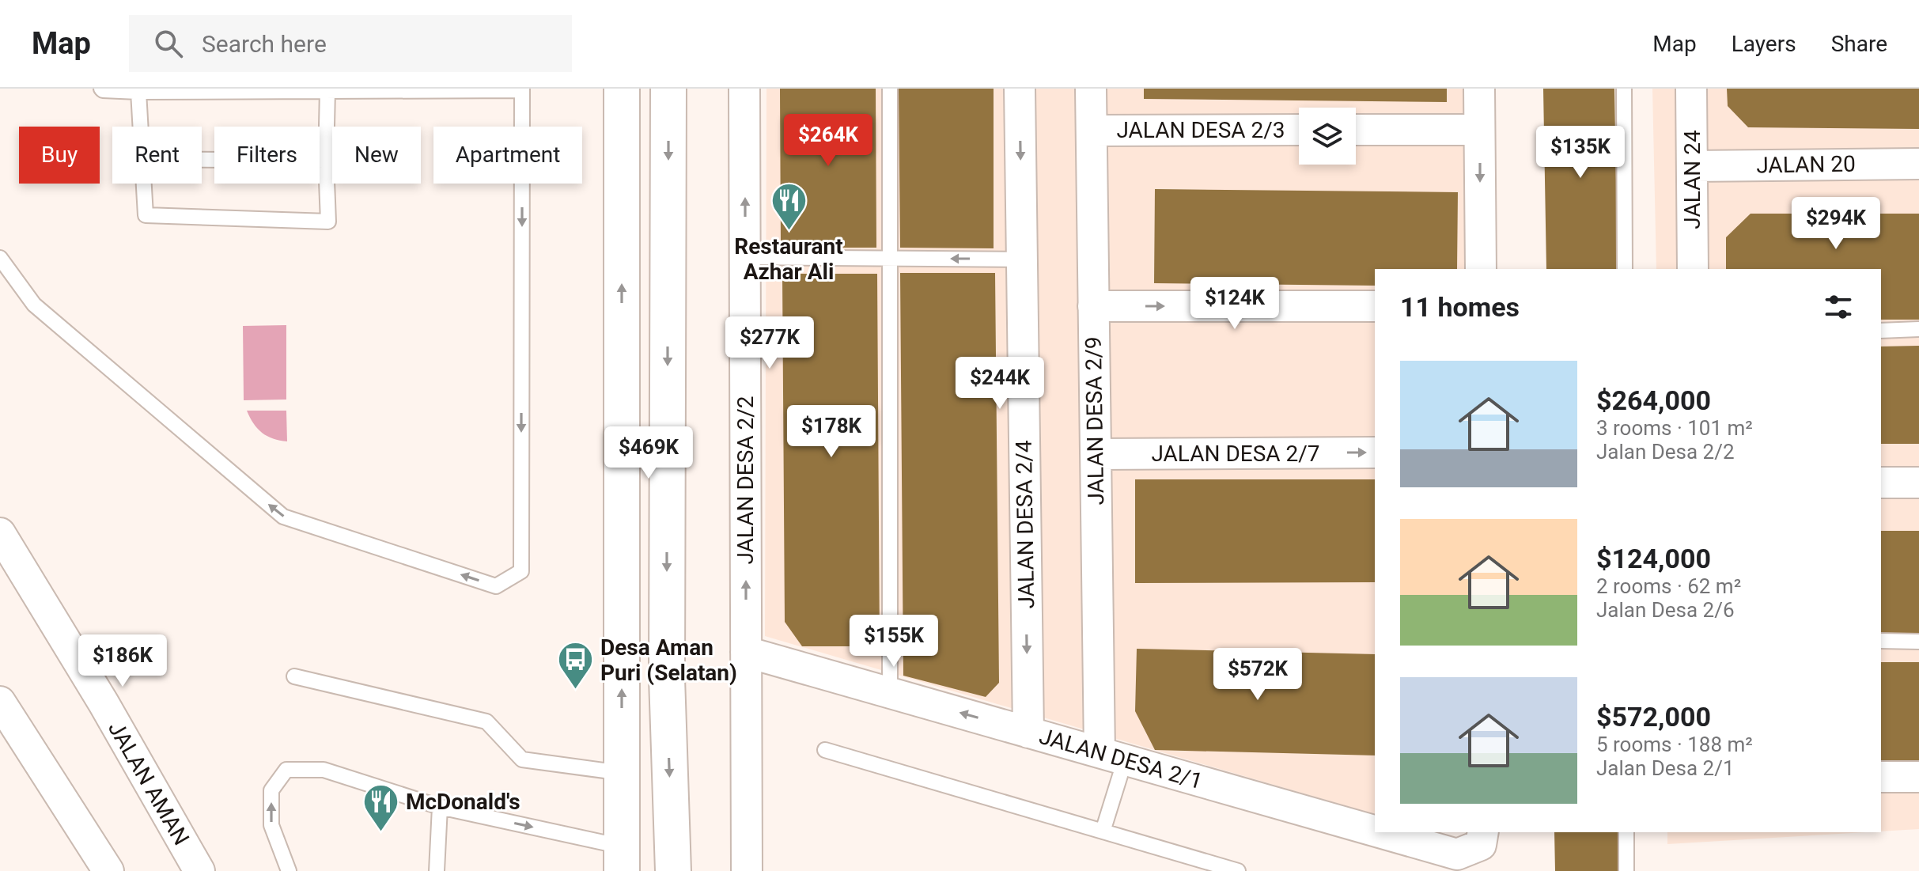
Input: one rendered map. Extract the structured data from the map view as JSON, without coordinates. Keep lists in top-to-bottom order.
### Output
{
  "streets": {
    "street": [
      "JALAN DESA 2/3",
      "JALAN 20",
      "JALAN 24",
      "JALAN DESA 2/9",
      "JALAN DESA 2/7",
      "JALAN DESA 2/2",
      "JALAN DESA 2/4",
      "JALAN DESA 2/1",
      "JALAN AMAN"
    ]
  },
  "crossings": [
    ["JALAN DESA 2/3", "JALAN DESA 2/9"],
    ["JALAN 20", "JALAN 24"],
    ["JALAN DESA 2/9", "JALAN DESA 2/7"],
    ["JALAN DESA 2/9", "JALAN DESA 2/1"],
    ["JALAN DESA 2/2", "JALAN DESA 2/1"],
    ["JALAN DESA 2/4", "JALAN DESA 2/1"]
  ],
  "one_way": ["JALAN DESA 2/2", "JALAN DESA 2/4"],
  "places": {
    "restaurant": ["Restaurant Azhar Ali", "McDonald's"],
    "bus stop": ["Desa Aman Puri (Selatan)"]
  },
  "page": {
    "header": "Map",
    "search": "Search here",
    "nav": ["Map", "Layers", "Share"],
    "price": [
      "$264K",
      "$135K",
      "$294K",
      "$124K",
      "$277K",
      "$244K",
      "$178K",
      "$469K",
      "$155K",
      "$186K",
      "$572K"
    ],
    "chip": [
      "Buy",
      "Rent",
      "Filters",
      "New",
      "Apartment"
    ],
    "heading": "11 homes",
    "list": [
      {
        "name": "$264,000",
        "note": "3 rooms · 101 m² · Jalan Desa 2/2"
      },
      {
        "name": "$124,000",
        "note": "2 rooms · 62 m² · Jalan Desa 2/6"
      },
      {
        "name": "$572,000",
        "note": "5 rooms · 188 m² · Jalan Desa 2/1"
      }
    ]
  }
}
